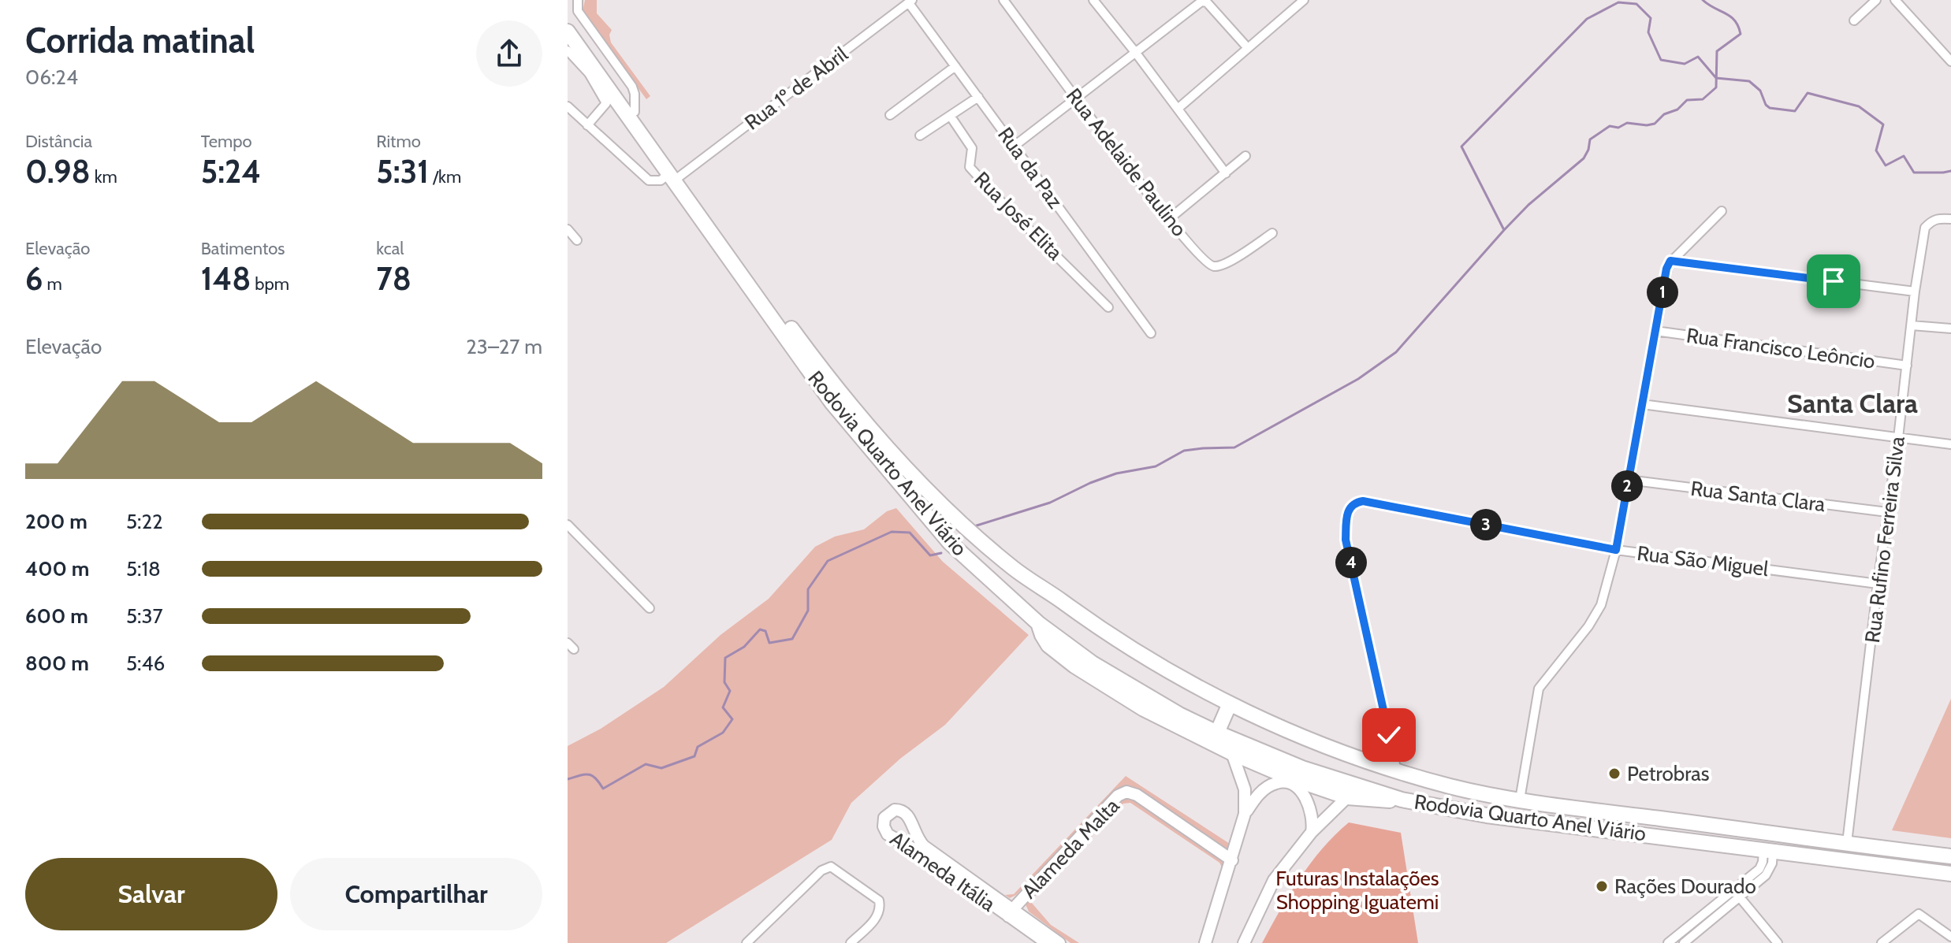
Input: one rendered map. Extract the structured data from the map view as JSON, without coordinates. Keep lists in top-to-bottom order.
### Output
{
  "streets": {
    "highway": ["Rodovia Quarto Anel Viário"],
    "street": [
      "Rua 1º de Abril",
      "Rua Adelaide Paulino",
      "Rua da Paz",
      "Rua José Elita",
      "Rua Francisco Leôncio",
      "Rua Santa Clara",
      "Rua Rufino Ferreira Silva",
      "Rua São Miguel",
      "Alameda Malta",
      "Alameda Itália"
    ]
  },
  "crossings": [
    ["Rua 1º de Abril", "Rua da Paz"],
    ["Rua 1º de Abril", "Rodovia Quarto Anel Viário"],
    ["Rua Francisco Leôncio", "Rua Rufino Ferreira Silva"],
    ["Rodovia Quarto Anel Viário", "Rua Rufino Ferreira Silva"],
    ["Rodovia Quarto Anel Viário", "Rua São Miguel"],
    ["Rua Santa Clara", "Rua Rufino Ferreira Silva"],
    ["Rua Rufino Ferreira Silva", "Rua São Miguel"],
    ["Alameda Malta", "Alameda Itália"]
  ],
  "districts": ["Santa Clara"],
  "parks": ["Futuras Instalações Shopping Iguatemi"],
  "places": ["Petrobras", "Rações Dourado"],
  "page": {
    "heading": ["Corrida matinal", "06:24"],
    "stats": [
      ["Distância", "0.98 km"],
      ["Tempo", "5:24"],
      ["Ritmo", "5:31 /km"],
      ["Elevação", "6 m"],
      ["Batimentos", "148 bpm"],
      ["kcal", "78"]
    ],
    "pins": [
      "1",
      "2",
      "3",
      "4"
    ],
    "chart": ["Elevação", "23–27 m"],
    "list": [
      {
        "name": "200 m",
        "note": "5:22"
      },
      {
        "name": "400 m",
        "note": "5:18"
      },
      {
        "name": "600 m",
        "note": "5:37"
      },
      {
        "name": "800 m",
        "note": "5:46"
      }
    ],
    "buttons": ["Salvar", "Compartilhar"]
  }
}
